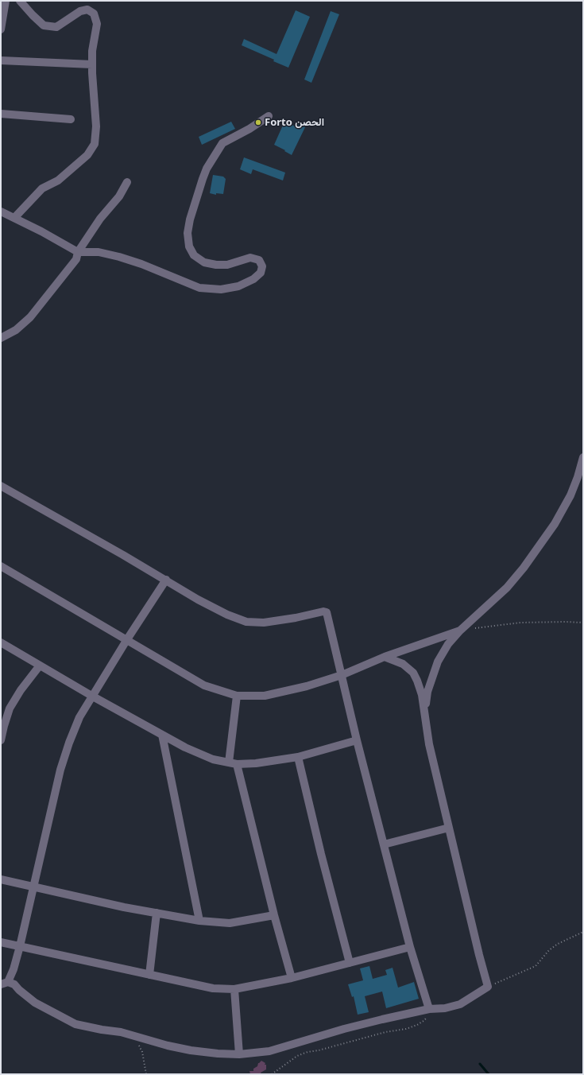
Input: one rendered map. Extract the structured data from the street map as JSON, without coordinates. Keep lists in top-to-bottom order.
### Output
{
  "places": ["Forto الحصن"]
}
